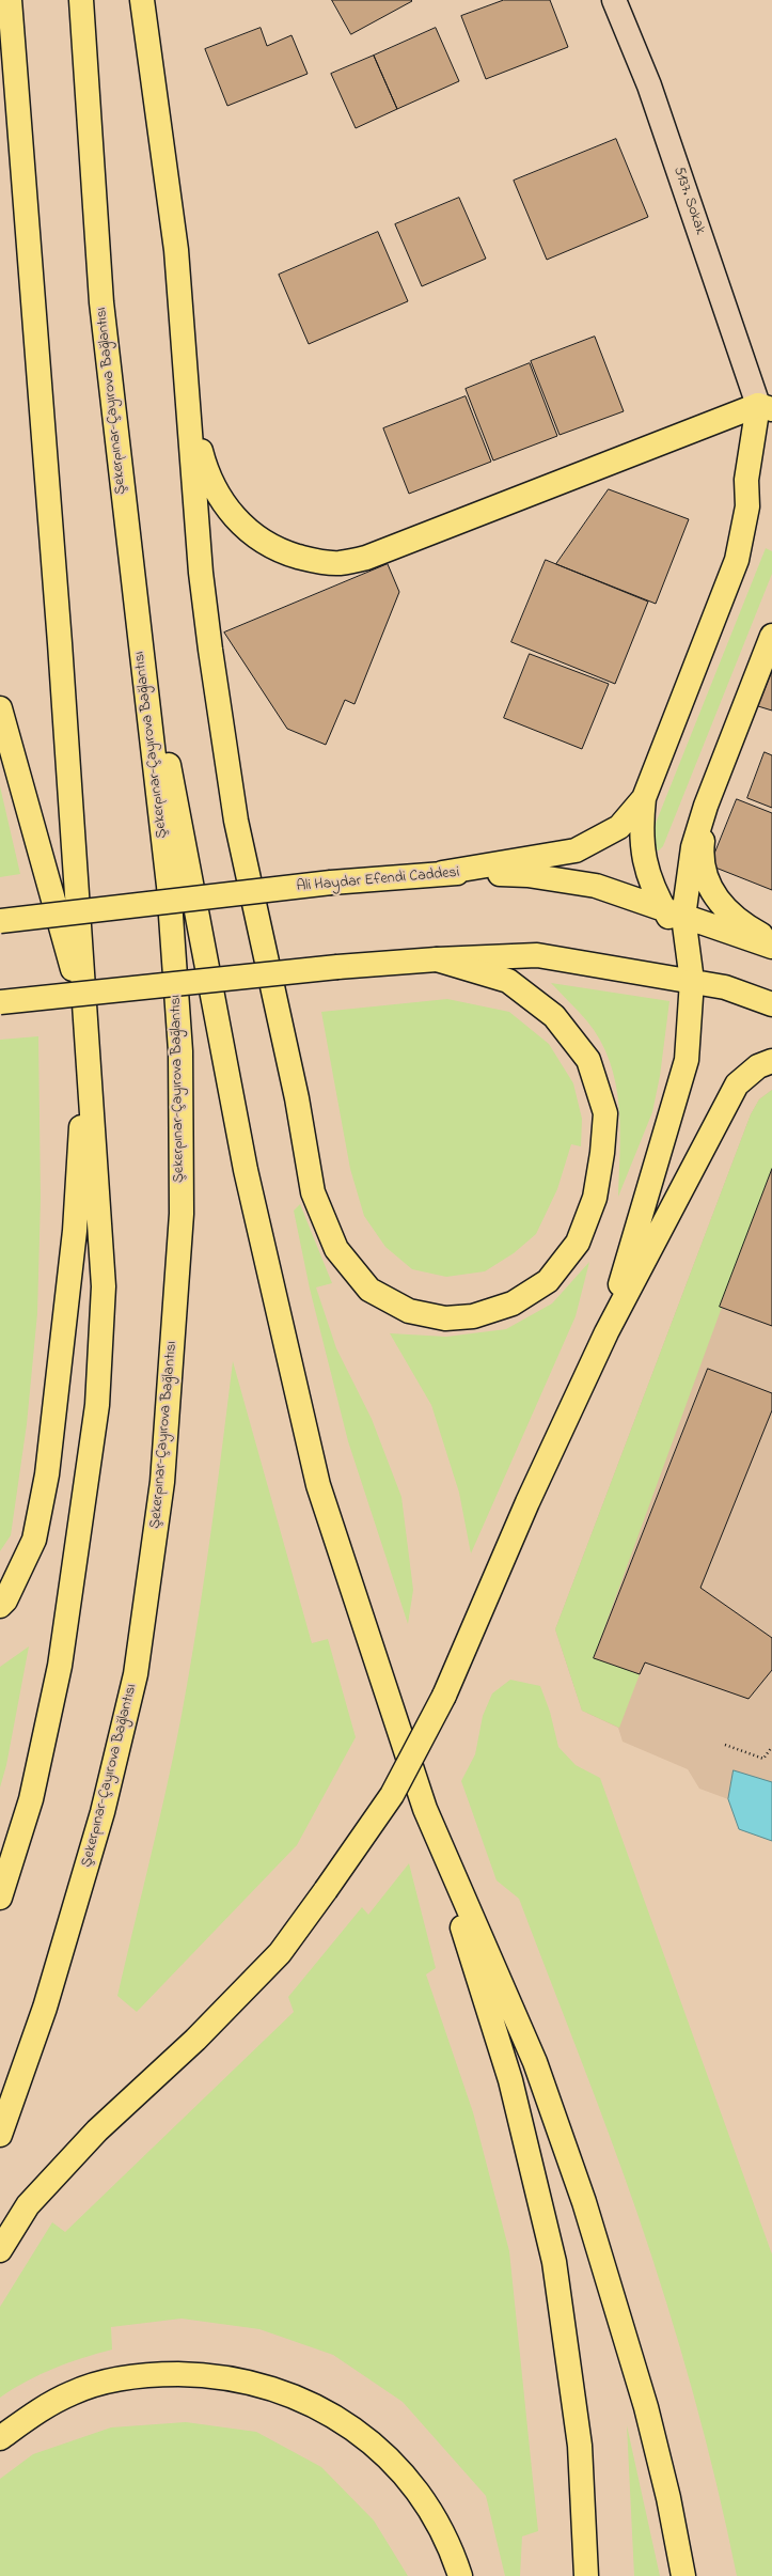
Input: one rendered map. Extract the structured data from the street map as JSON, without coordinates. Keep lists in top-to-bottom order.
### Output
{
  "streets": {
    "main road": ["Şekerpınar-Çayırova Bağlantısı", "Ali Haydar Efendi Caddesi"],
    "street": ["5137. Sokak"]
  }
}
